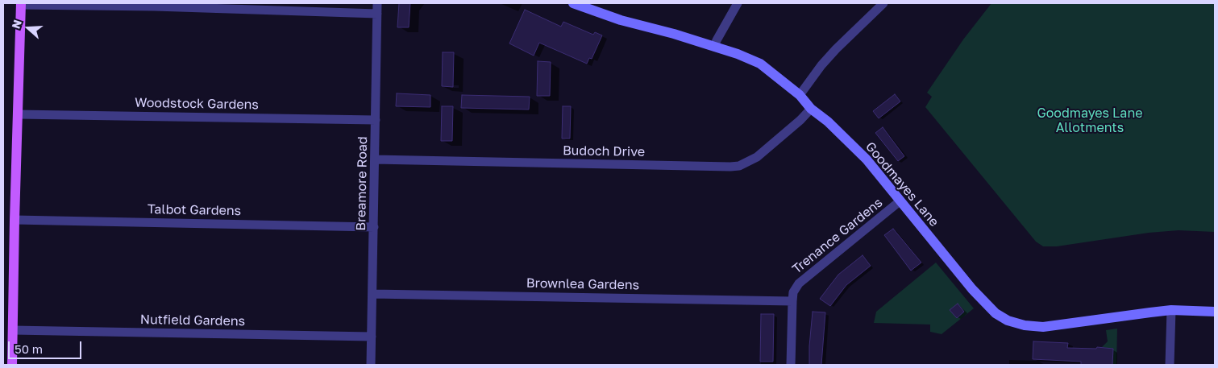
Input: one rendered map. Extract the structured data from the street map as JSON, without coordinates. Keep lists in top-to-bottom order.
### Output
{
  "streets": {
    "main road": ["Goodmayes Lane"],
    "street": [
      "Woodstock Gardens",
      "Budoch Drive",
      "Breamore Road",
      "Talbot Gardens",
      "Trenance Gardens",
      "Brownlea Gardens",
      "Nutfield Gardens"
    ]
  },
  "crossings": [
    ["Woodstock Gardens", "Breamore Road"],
    ["Budoch Drive", "Breamore Road"],
    ["Budoch Drive", "Goodmayes Lane"],
    ["Breamore Road", "Talbot Gardens"],
    ["Breamore Road", "Brownlea Gardens"],
    ["Breamore Road", "Nutfield Gardens"],
    ["Goodmayes Lane", "Trenance Gardens"],
    ["Trenance Gardens", "Brownlea Gardens"]
  ],
  "parks": ["Goodmayes Lane Allotments"],
  "scale_bar": "50 m",
  "north": "left"
}
